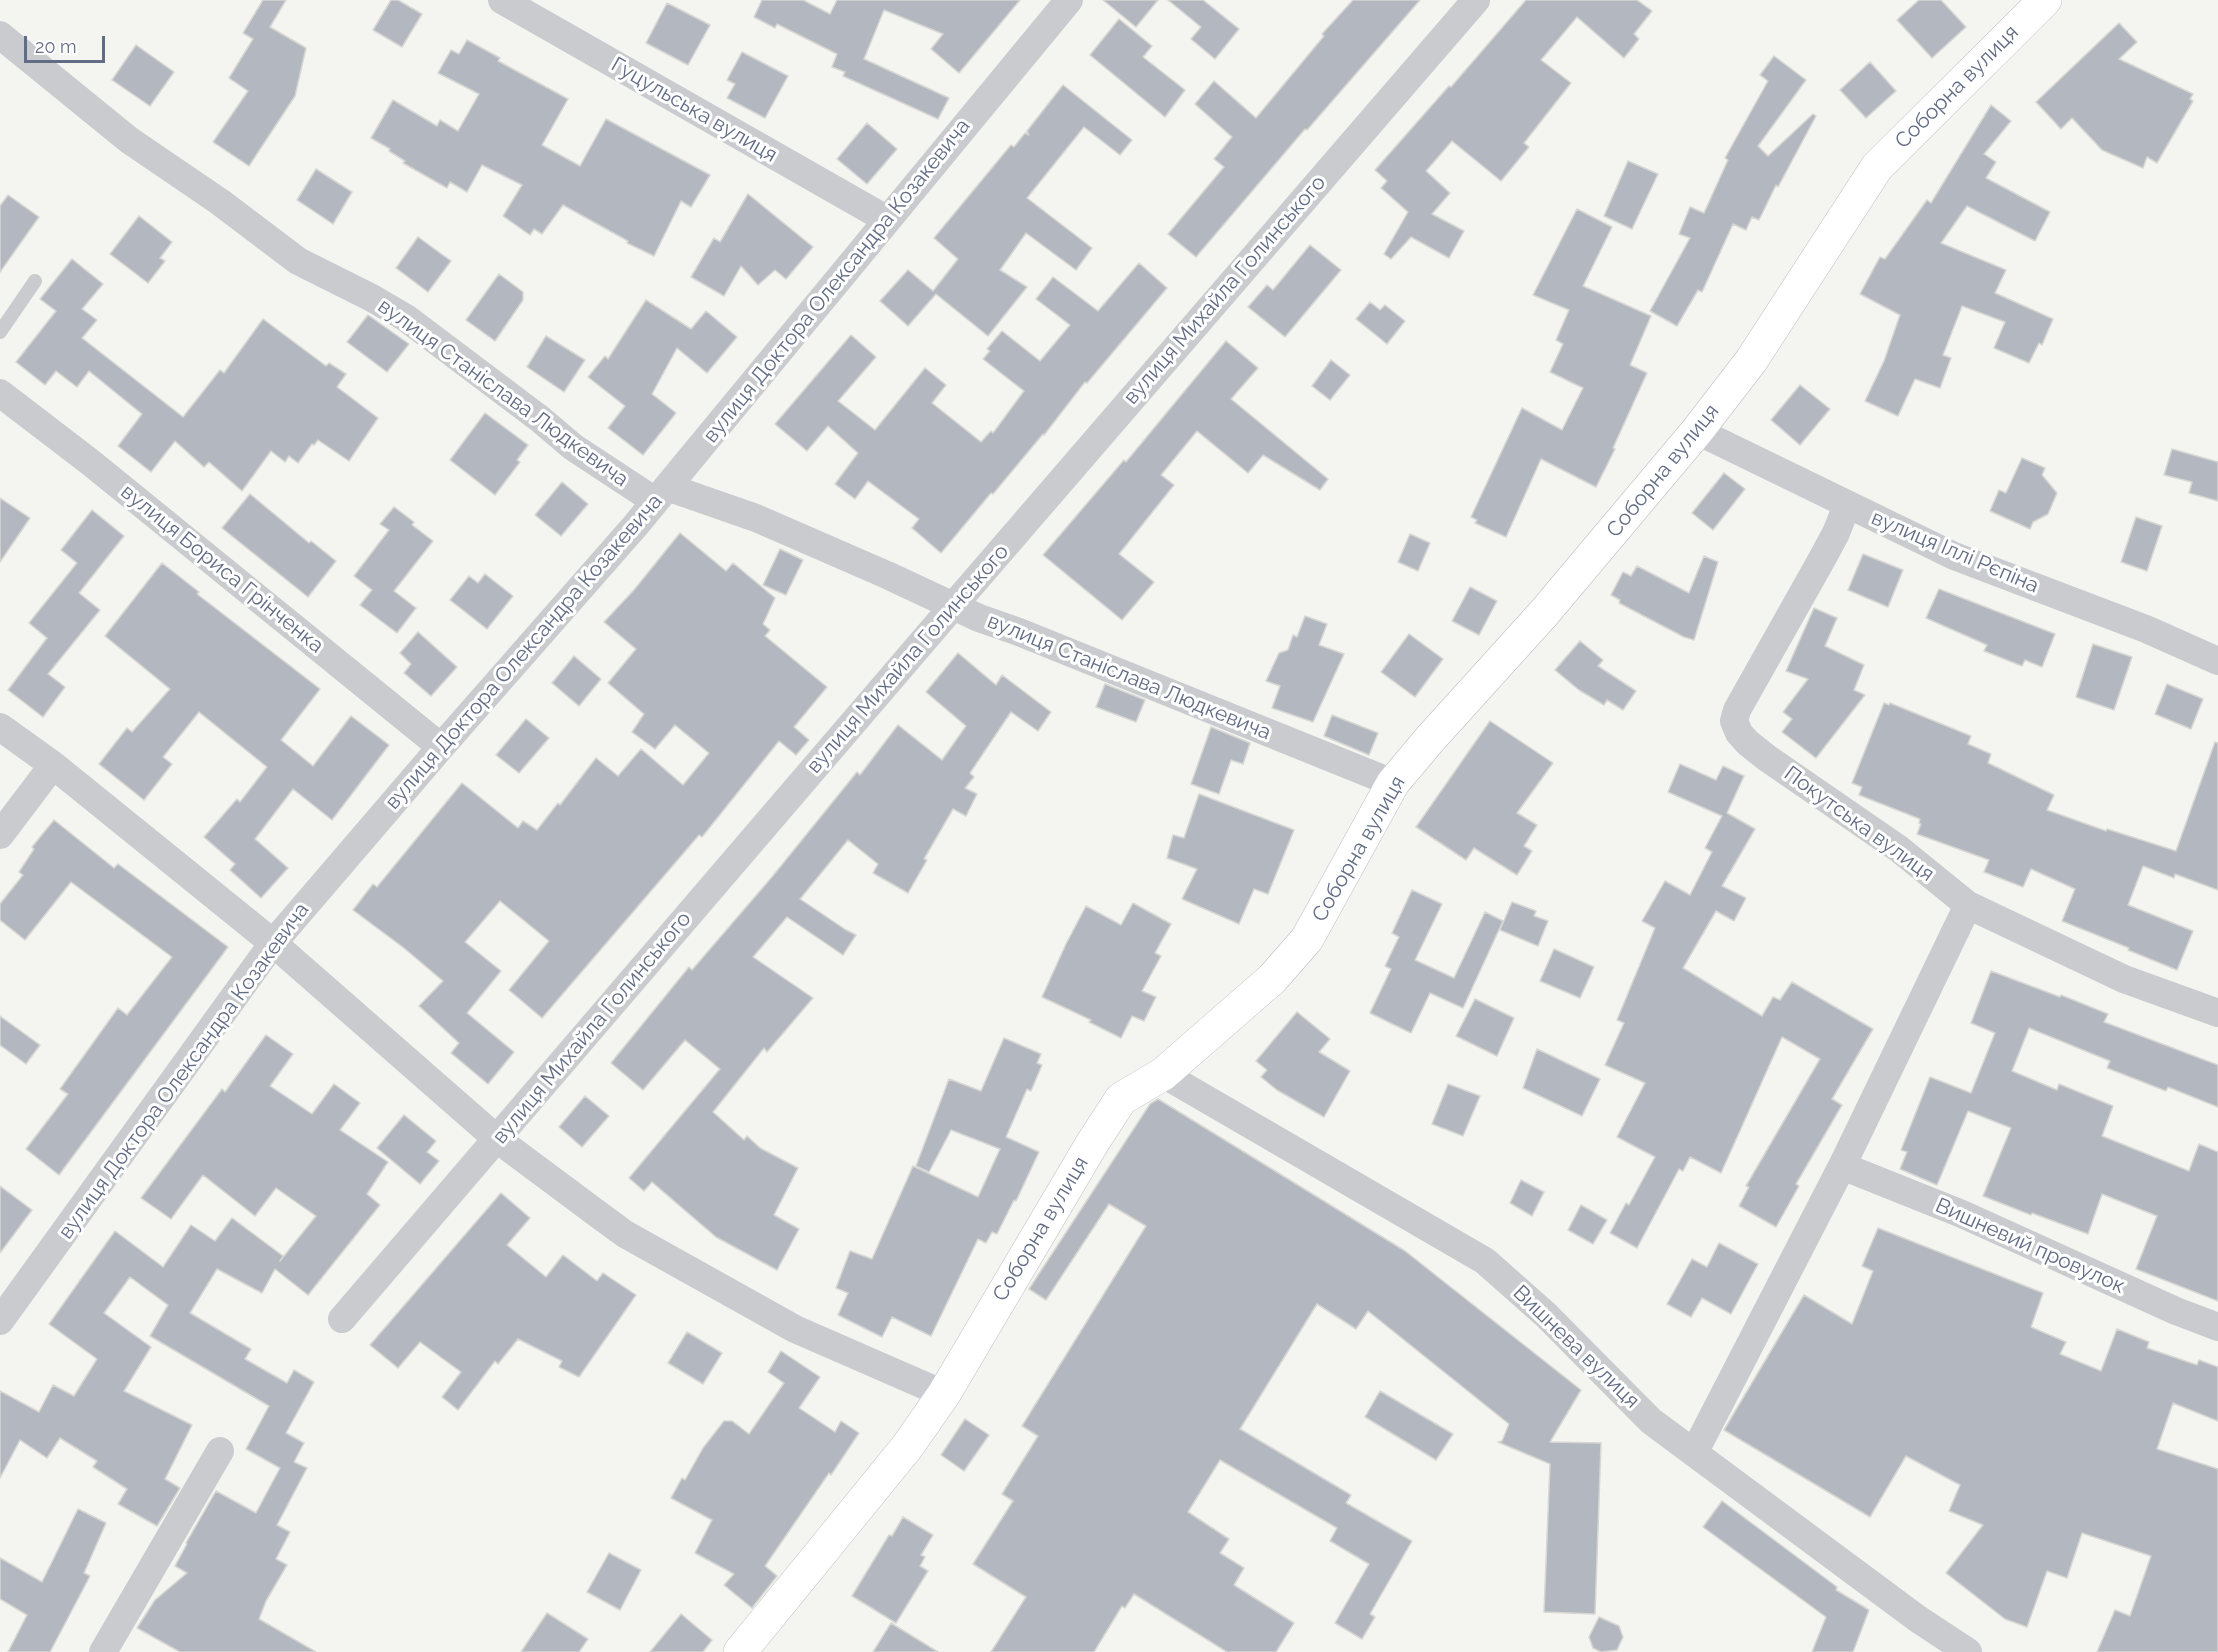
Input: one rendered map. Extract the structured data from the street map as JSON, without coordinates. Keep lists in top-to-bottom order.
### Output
{
  "streets": {
    "street": [
      "Соборна вулиця",
      "Гуцульська вулиця",
      "вулиця Доктора Олександра Козакевича",
      "вулиця Михайла Голинського",
      "вулиця Станіслава Людкевича",
      "вулиця Іллі Рєпіна",
      "вулиця Бориса Грінченка",
      "Покутська вулиця",
      "Вишневий провулок",
      "Вишнева вулиця"
    ]
  },
  "crossings": [
    ["Соборна вулиця", "вулиця Станіслава Людкевича"],
    ["Соборна вулиця", "вулиця Іллі Рєпіна"],
    ["Соборна вулиця", "Вишнева вулиця"],
    ["Гуцульська вулиця", "вулиця Доктора Олександра Козакевича"],
    ["вулиця Доктора Олександра Козакевича", "вулиця Станіслава Людкевича"],
    ["вулиця Доктора Олександра Козакевича", "вулиця Бориса Грінченка"],
    ["вулиця Михайла Голинського", "вулиця Станіслава Людкевича"],
    ["вулиця Іллі Рєпіна", "Покутська вулиця"]
  ],
  "scale_bar": "20 m"
}
